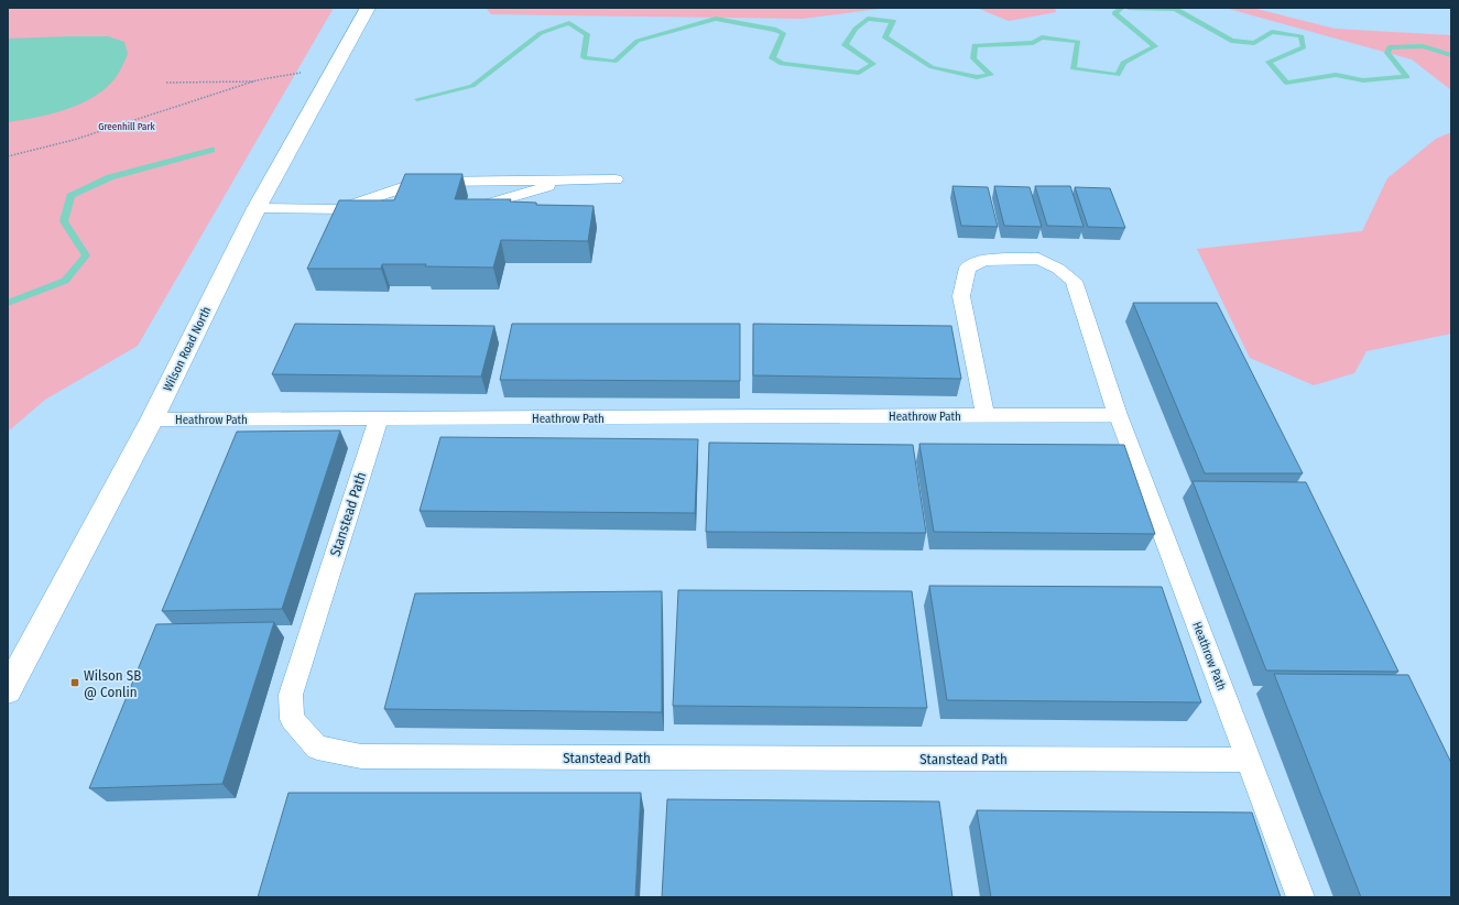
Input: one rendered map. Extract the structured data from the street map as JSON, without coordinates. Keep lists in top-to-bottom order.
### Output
{
  "streets": {
    "street": ["Wilson Road North"],
    "lane": ["Heathrow Path", "Stanstead Path"]
  },
  "crossings": [
    ["Wilson Road North", "Heathrow Path"],
    ["Heathrow Path", "Stanstead Path"]
  ],
  "parks": ["Greenhill Park"],
  "places": {
    "transit": ["Wilson SB @ Conlin"]
  }
}
